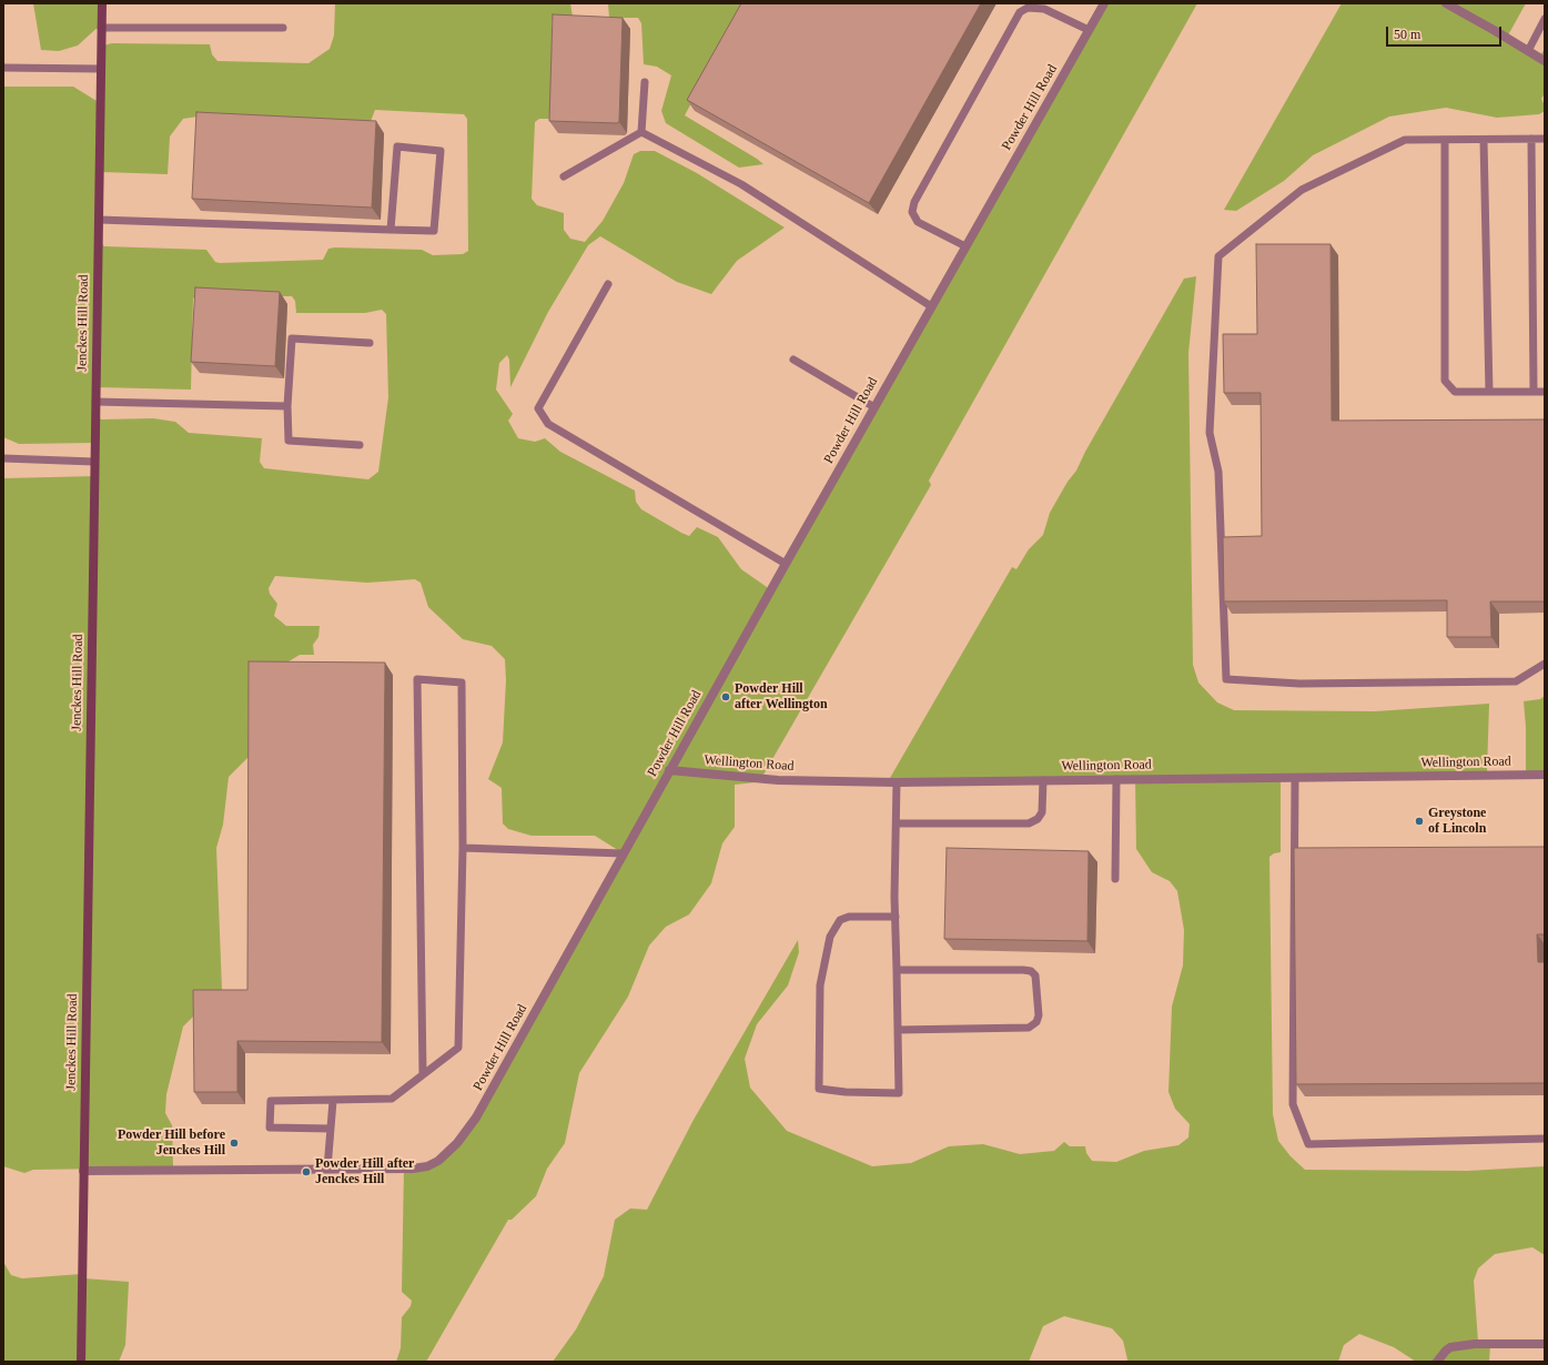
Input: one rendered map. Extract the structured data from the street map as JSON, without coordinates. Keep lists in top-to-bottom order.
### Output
{
  "streets": {
    "main road": ["Jenckes Hill Road"],
    "street": ["Powder Hill Road", "Wellington Road"]
  },
  "crossings": [
    ["Powder Hill Road", "Jenckes Hill Road"],
    ["Powder Hill Road", "Wellington Road"]
  ],
  "places": [
    "Powder Hill after Wellington",
    "Greystone of Lincoln",
    "Powder Hill before Jenckes Hill",
    "Powder Hill after Jenckes Hill"
  ],
  "scale_bar": "50 m"
}
